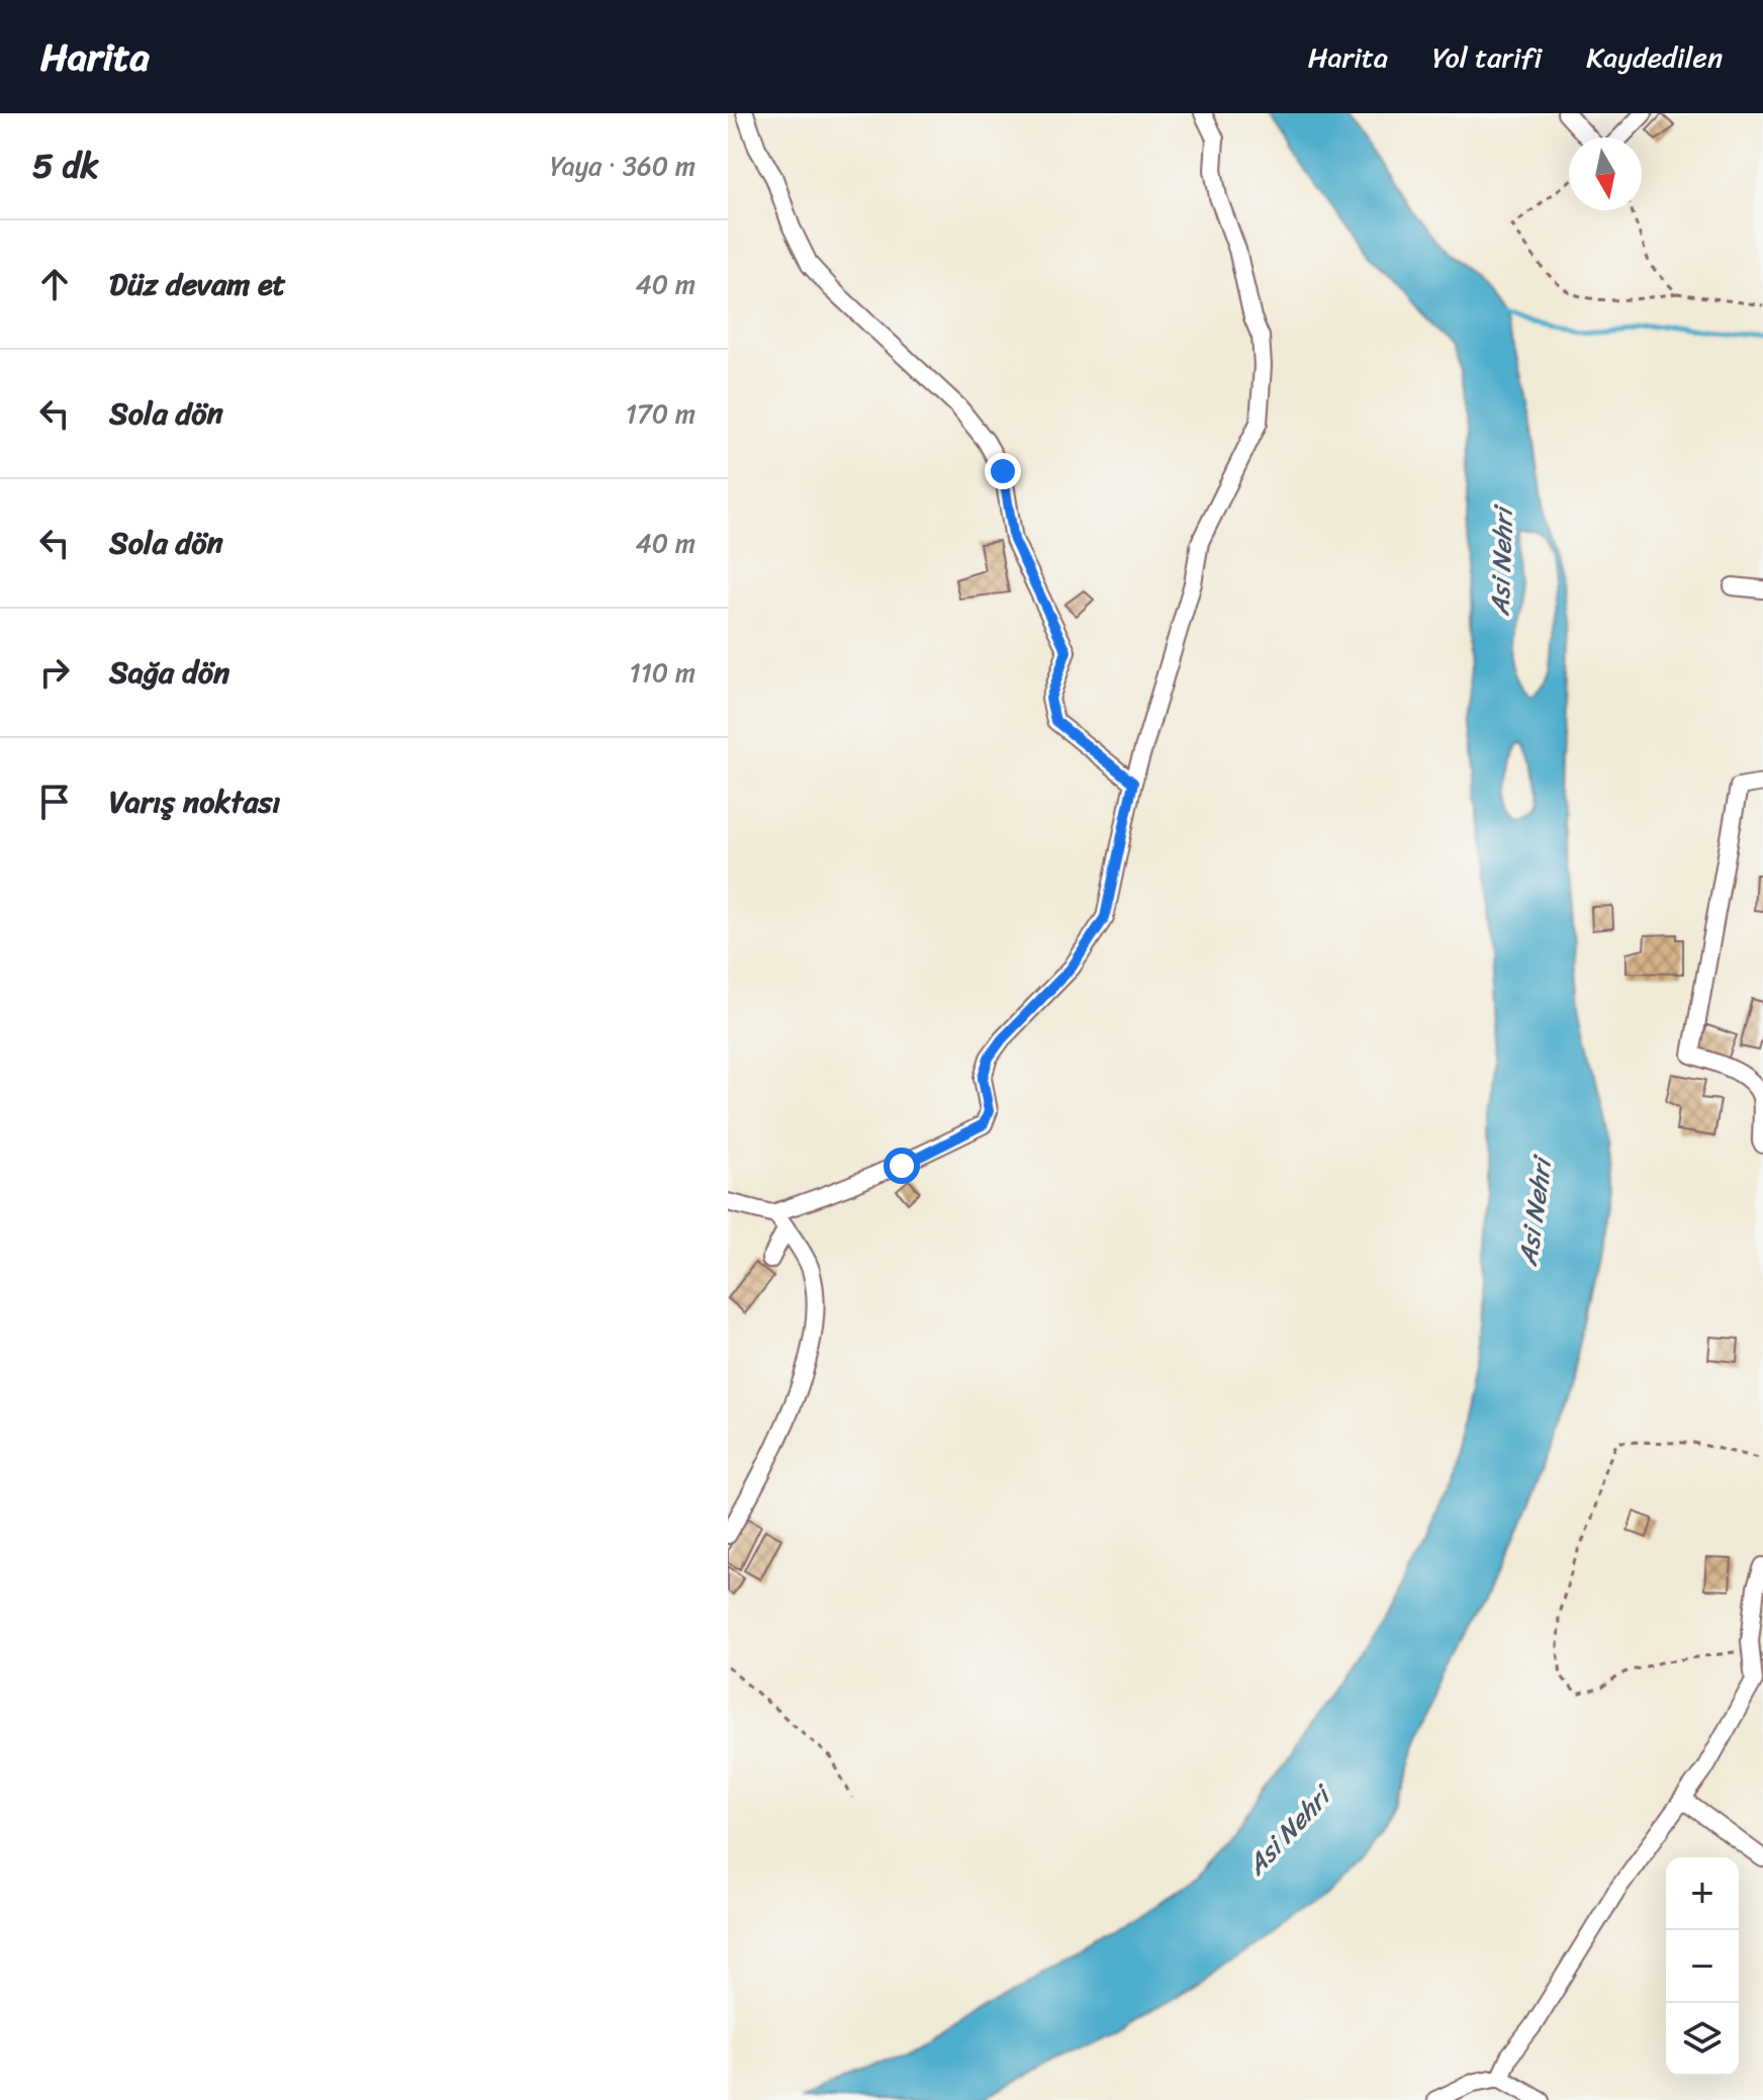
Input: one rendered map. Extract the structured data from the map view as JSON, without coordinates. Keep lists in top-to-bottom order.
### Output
{
  "water": ["Asi Nehri"],
  "north": "bottom",
  "page": {
    "header": "Harita",
    "nav": ["Harita", "Yol tarifi", "Kaydedilen"],
    "heading": ["5 dk", "Yaya · 360 m"],
    "list": [
      ["Düz devam et", "40 m"],
      ["Sola dön", "170 m"],
      ["Sola dön", "40 m"],
      ["Sağa dön", "110 m"],
      "Varış noktası"
    ],
    "map_buttons": ["+", "−"]
  }
}
